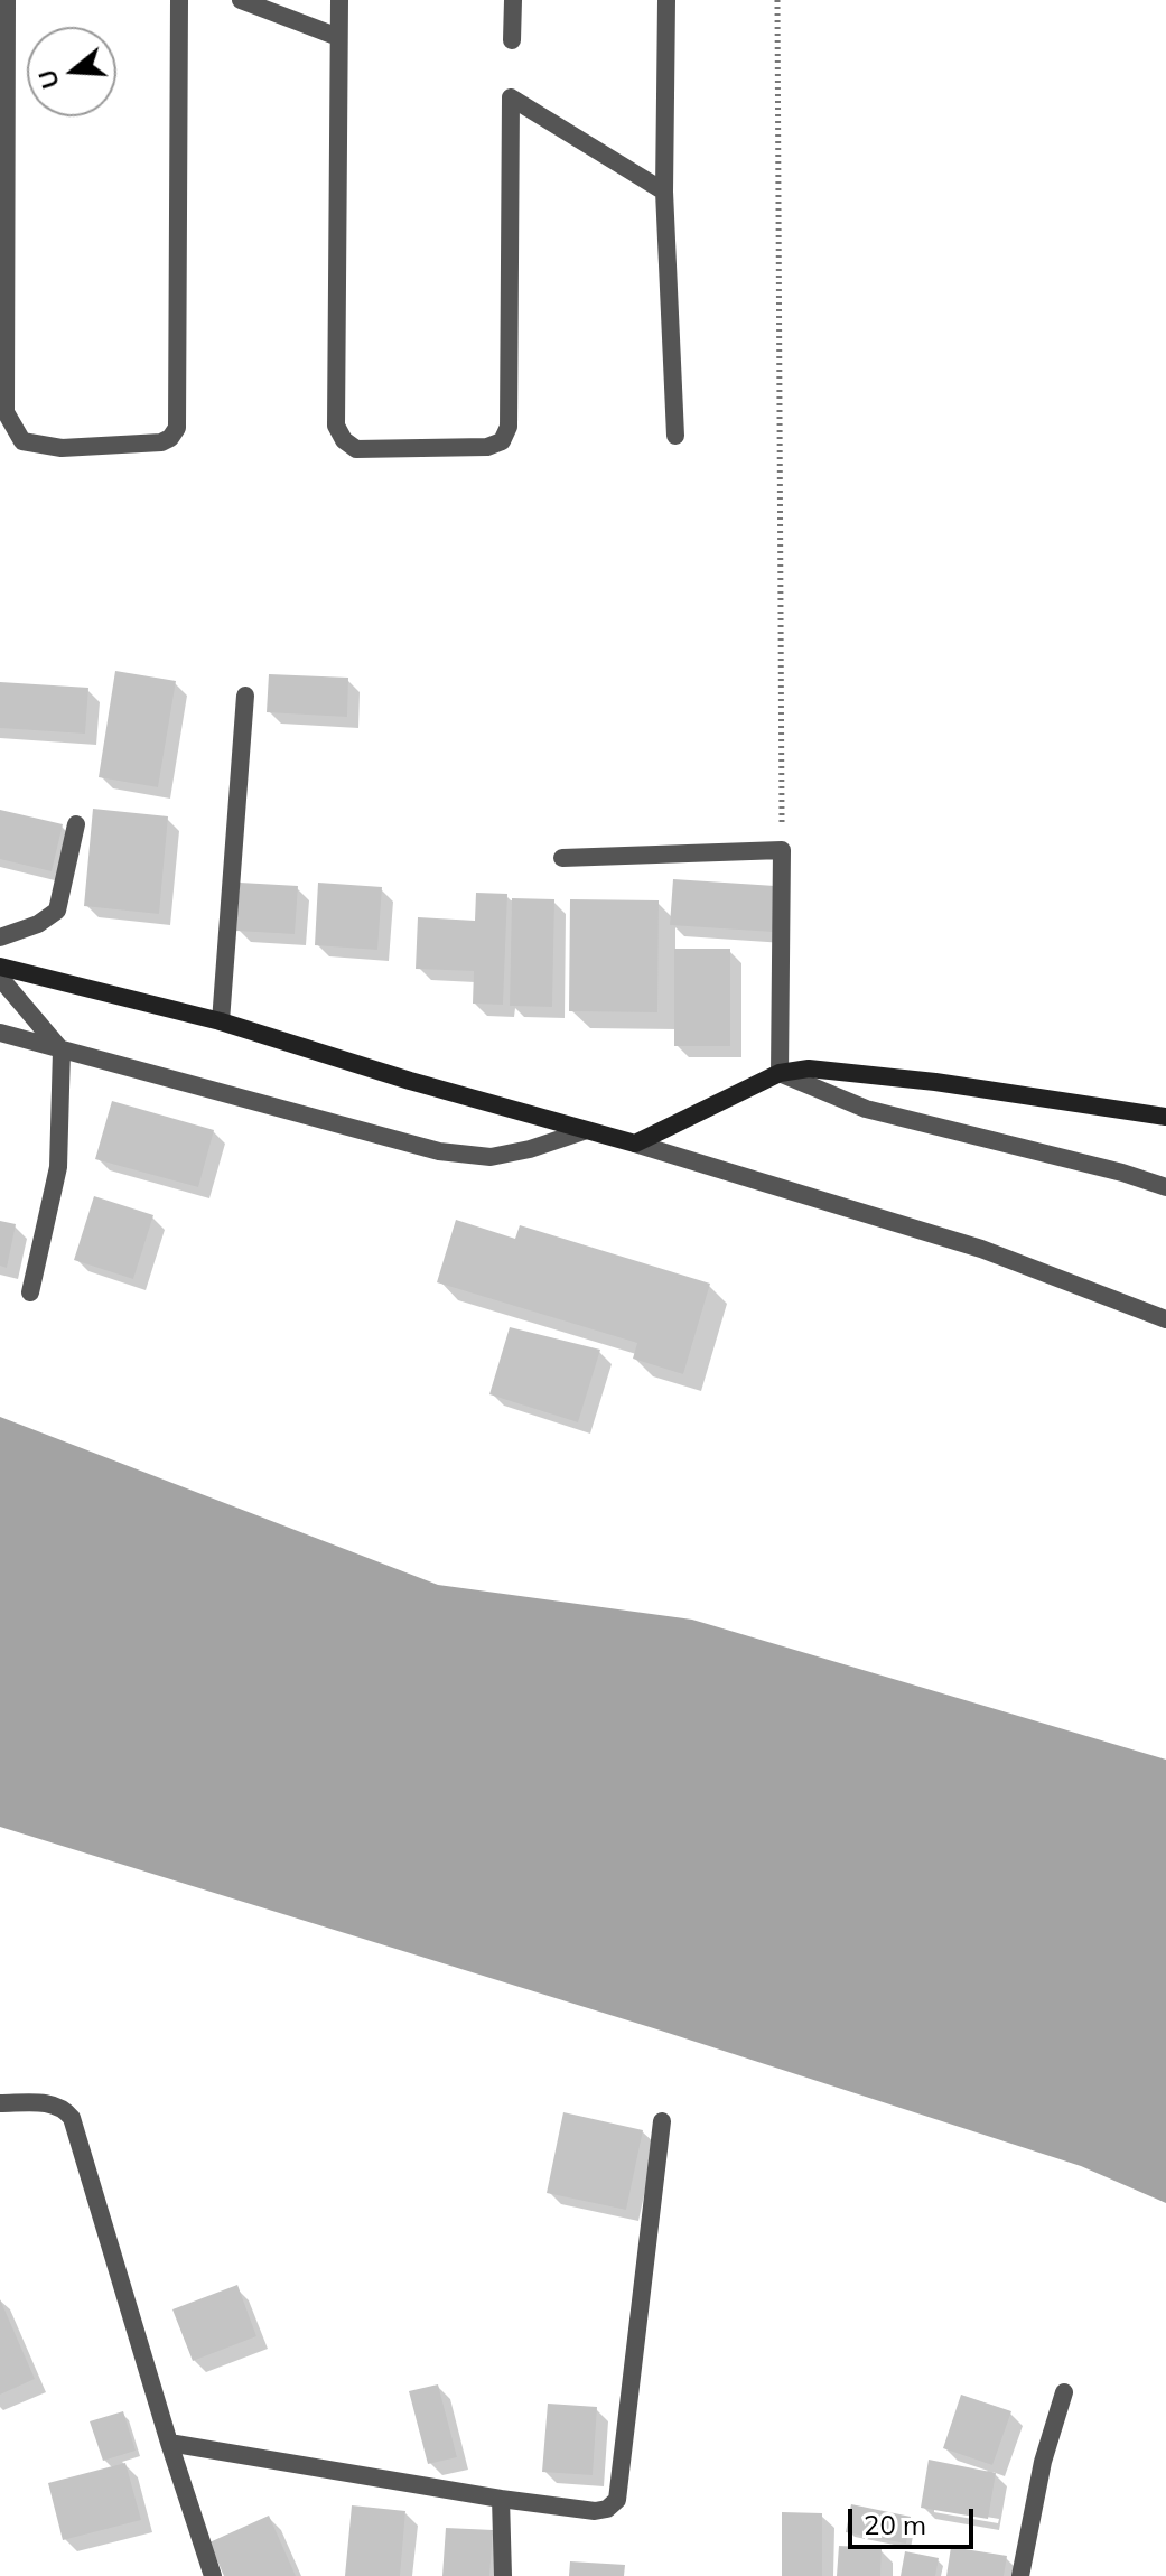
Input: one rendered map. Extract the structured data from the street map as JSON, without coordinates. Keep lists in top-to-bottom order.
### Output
{
  "scale_bar": "20 m",
  "north": "left"
}
